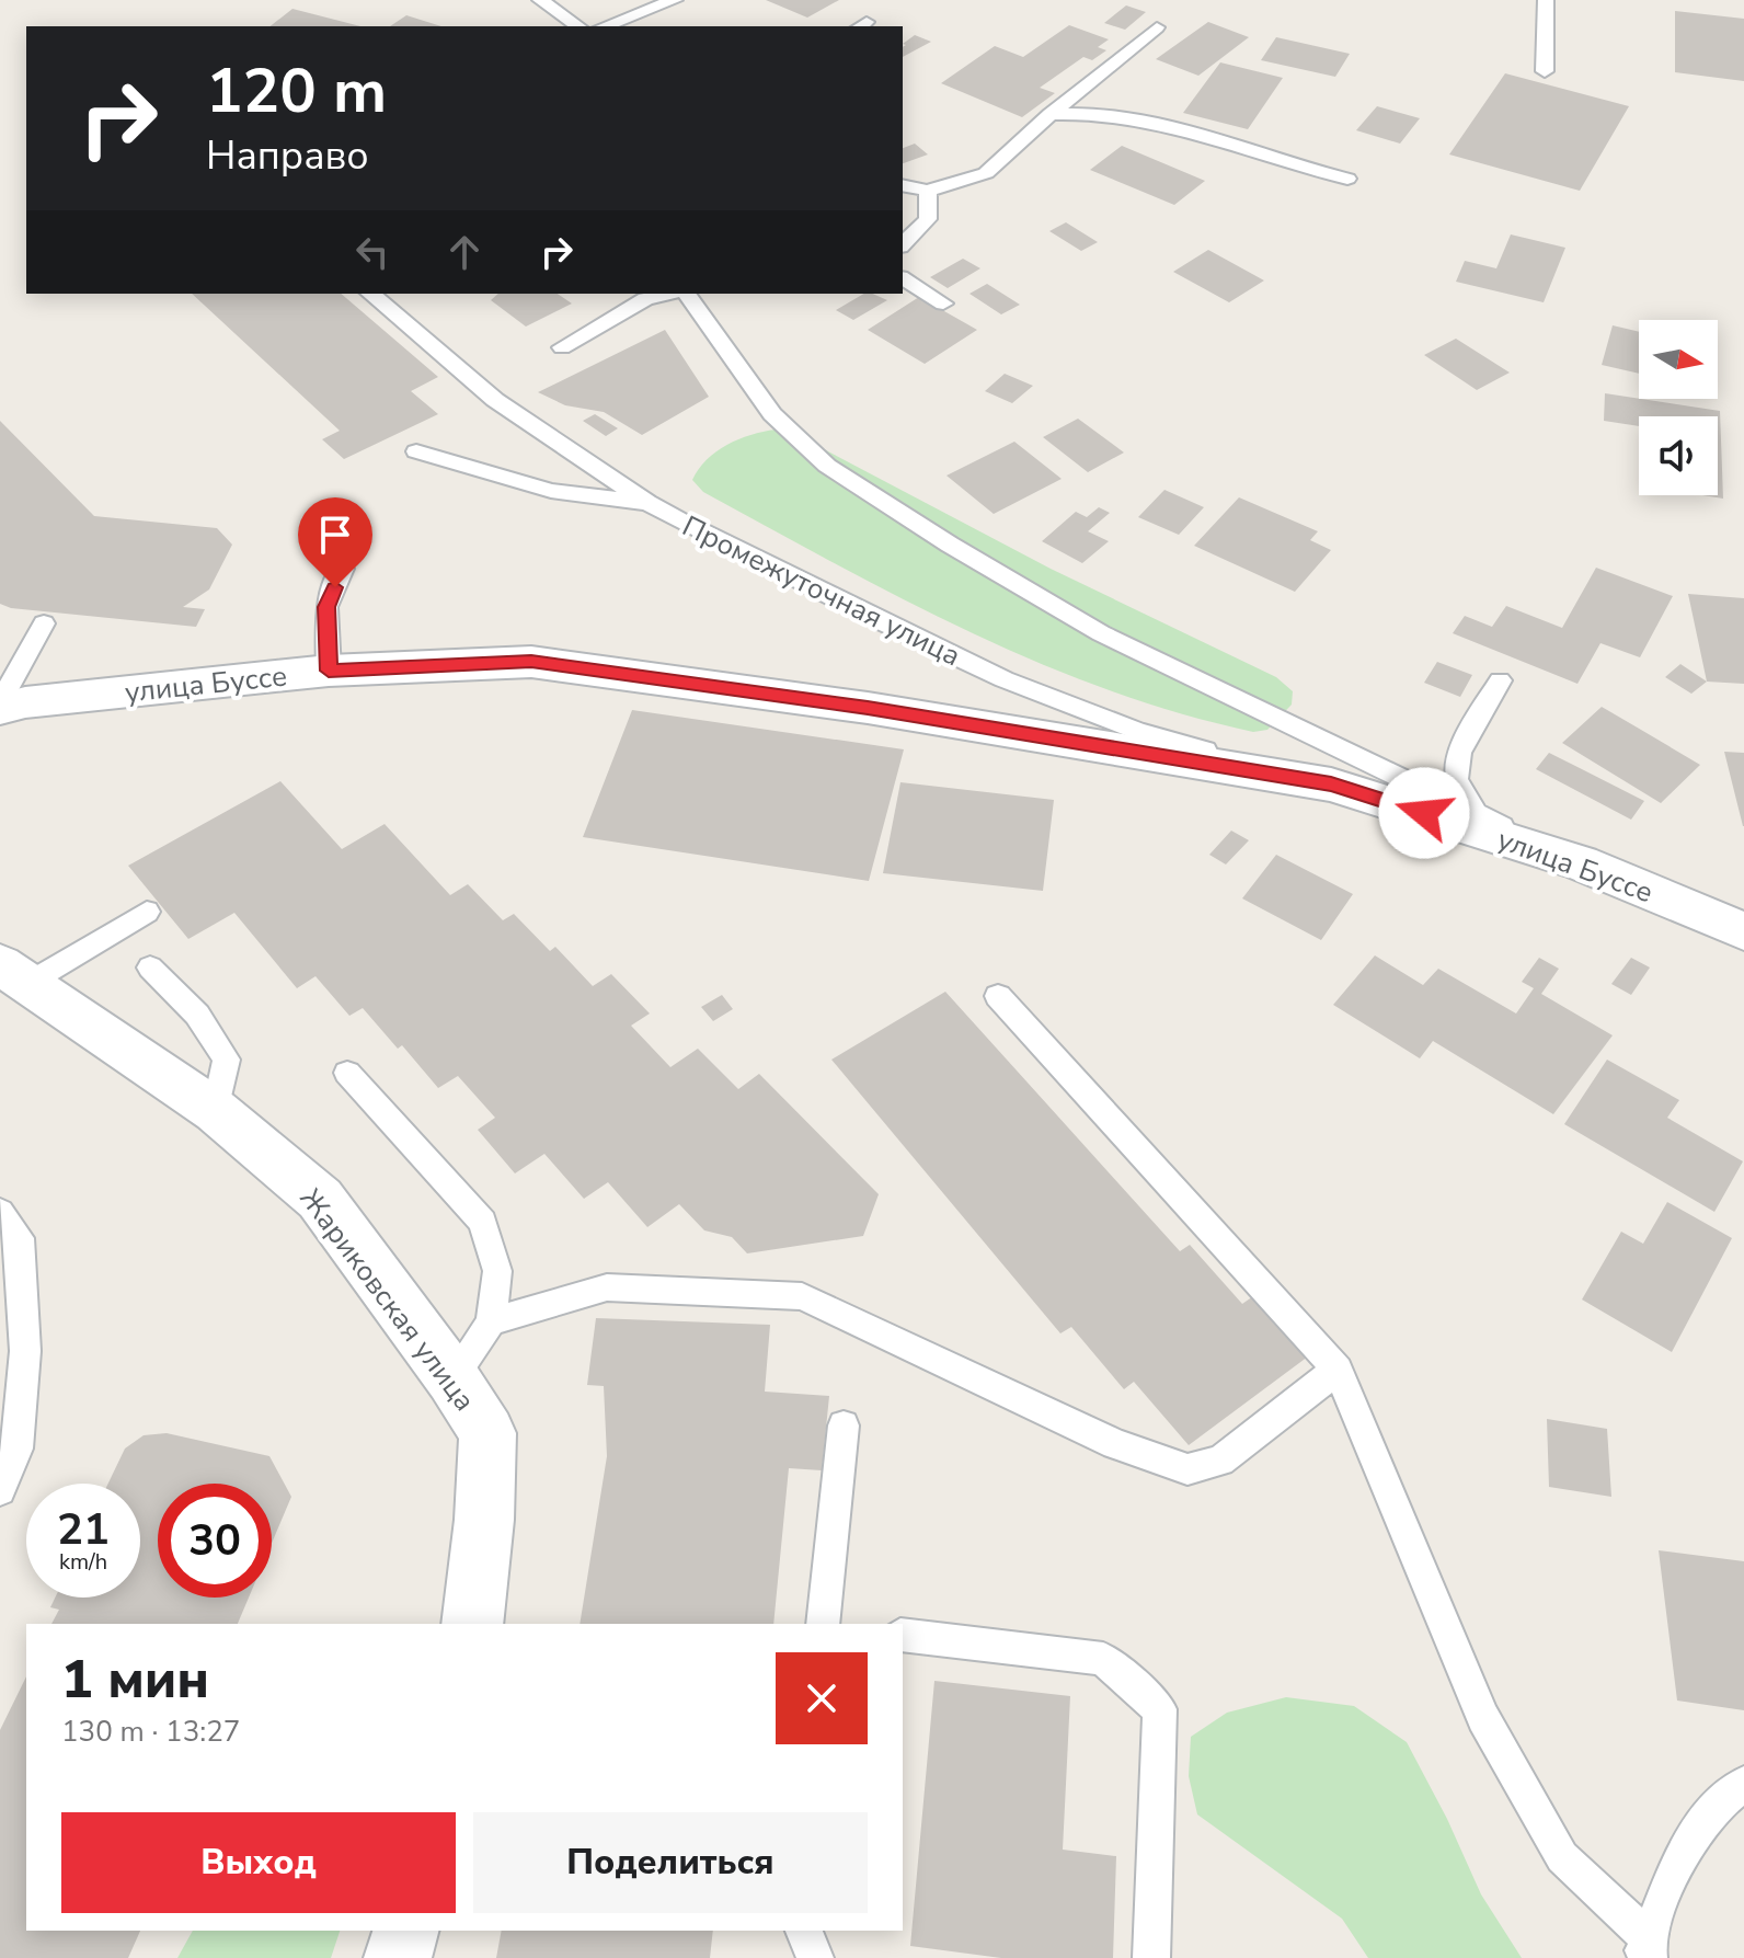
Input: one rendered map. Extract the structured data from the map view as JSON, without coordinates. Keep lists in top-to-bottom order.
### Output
{
  "streets": {
    "street": ["улица Буссе", "Жариковская улица"],
    "lane": ["Промежуточная улица"]
  },
  "crossings": [
    ["Промежуточная улица", "улица Буссе"]
  ],
  "north": "right",
  "page": {
    "turn": ["120 m", "Направо"],
    "speed": "21 km/h",
    "limit": "30",
    "heading": ["1 мин", "130 m · 13:27"],
    "buttons": ["Выход", "Поделиться"]
  }
}
